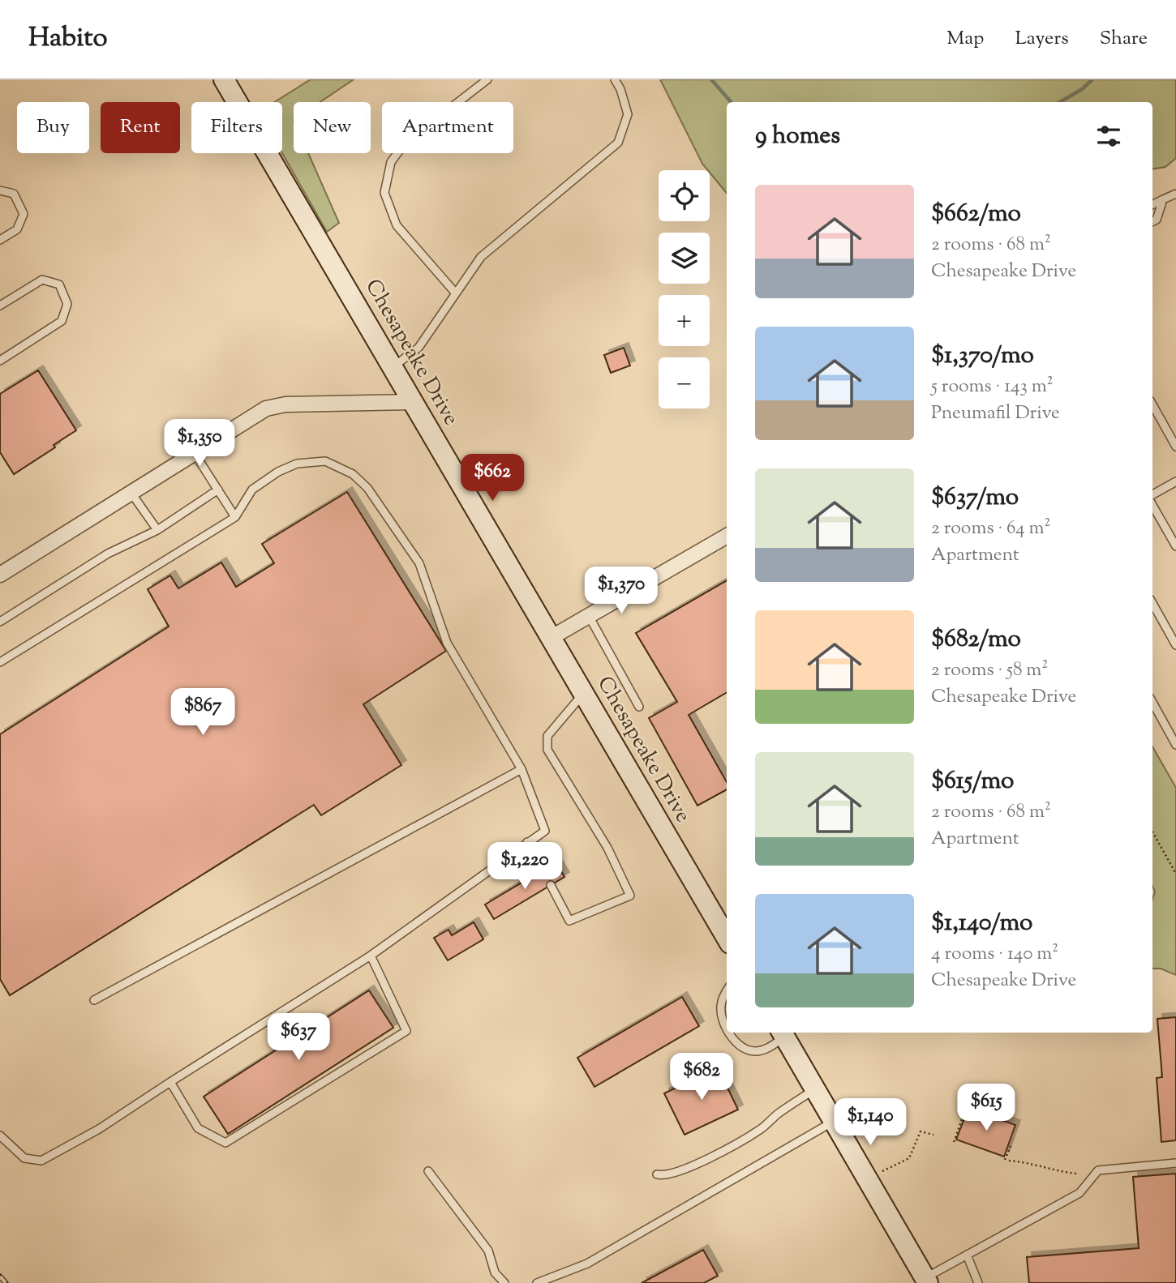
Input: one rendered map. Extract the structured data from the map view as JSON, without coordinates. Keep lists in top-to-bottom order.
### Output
{
  "streets": {
    "street": ["Chesapeake Drive"]
  },
  "page": {
    "header": "Habito",
    "nav": ["Map", "Layers", "Share"],
    "chip": [
      "Buy",
      "Rent",
      "Filters",
      "New",
      "Apartment"
    ],
    "heading": "9 homes",
    "map_buttons": ["+", "−"],
    "list": [
      {
        "name": "$662/mo",
        "note": "2 rooms · 68 m² · Chesapeake Drive"
      },
      {
        "name": "$1,370/mo",
        "note": "5 rooms · 143 m² · Pneumafil Drive"
      },
      {
        "name": "$637/mo",
        "note": "2 rooms · 64 m² · Apartment"
      },
      {
        "name": "$682/mo",
        "note": "2 rooms · 58 m² · Chesapeake Drive"
      },
      {
        "name": "$615/mo",
        "note": "2 rooms · 68 m² · Apartment"
      },
      {
        "name": "$1,140/mo",
        "note": "4 rooms · 140 m² · Chesapeake Drive"
      }
    ],
    "price": [
      "$1,350",
      "$662",
      "$1,370",
      "$867",
      "$1,220",
      "$637",
      "$682",
      "$615",
      "$1,140"
    ]
  }
}
